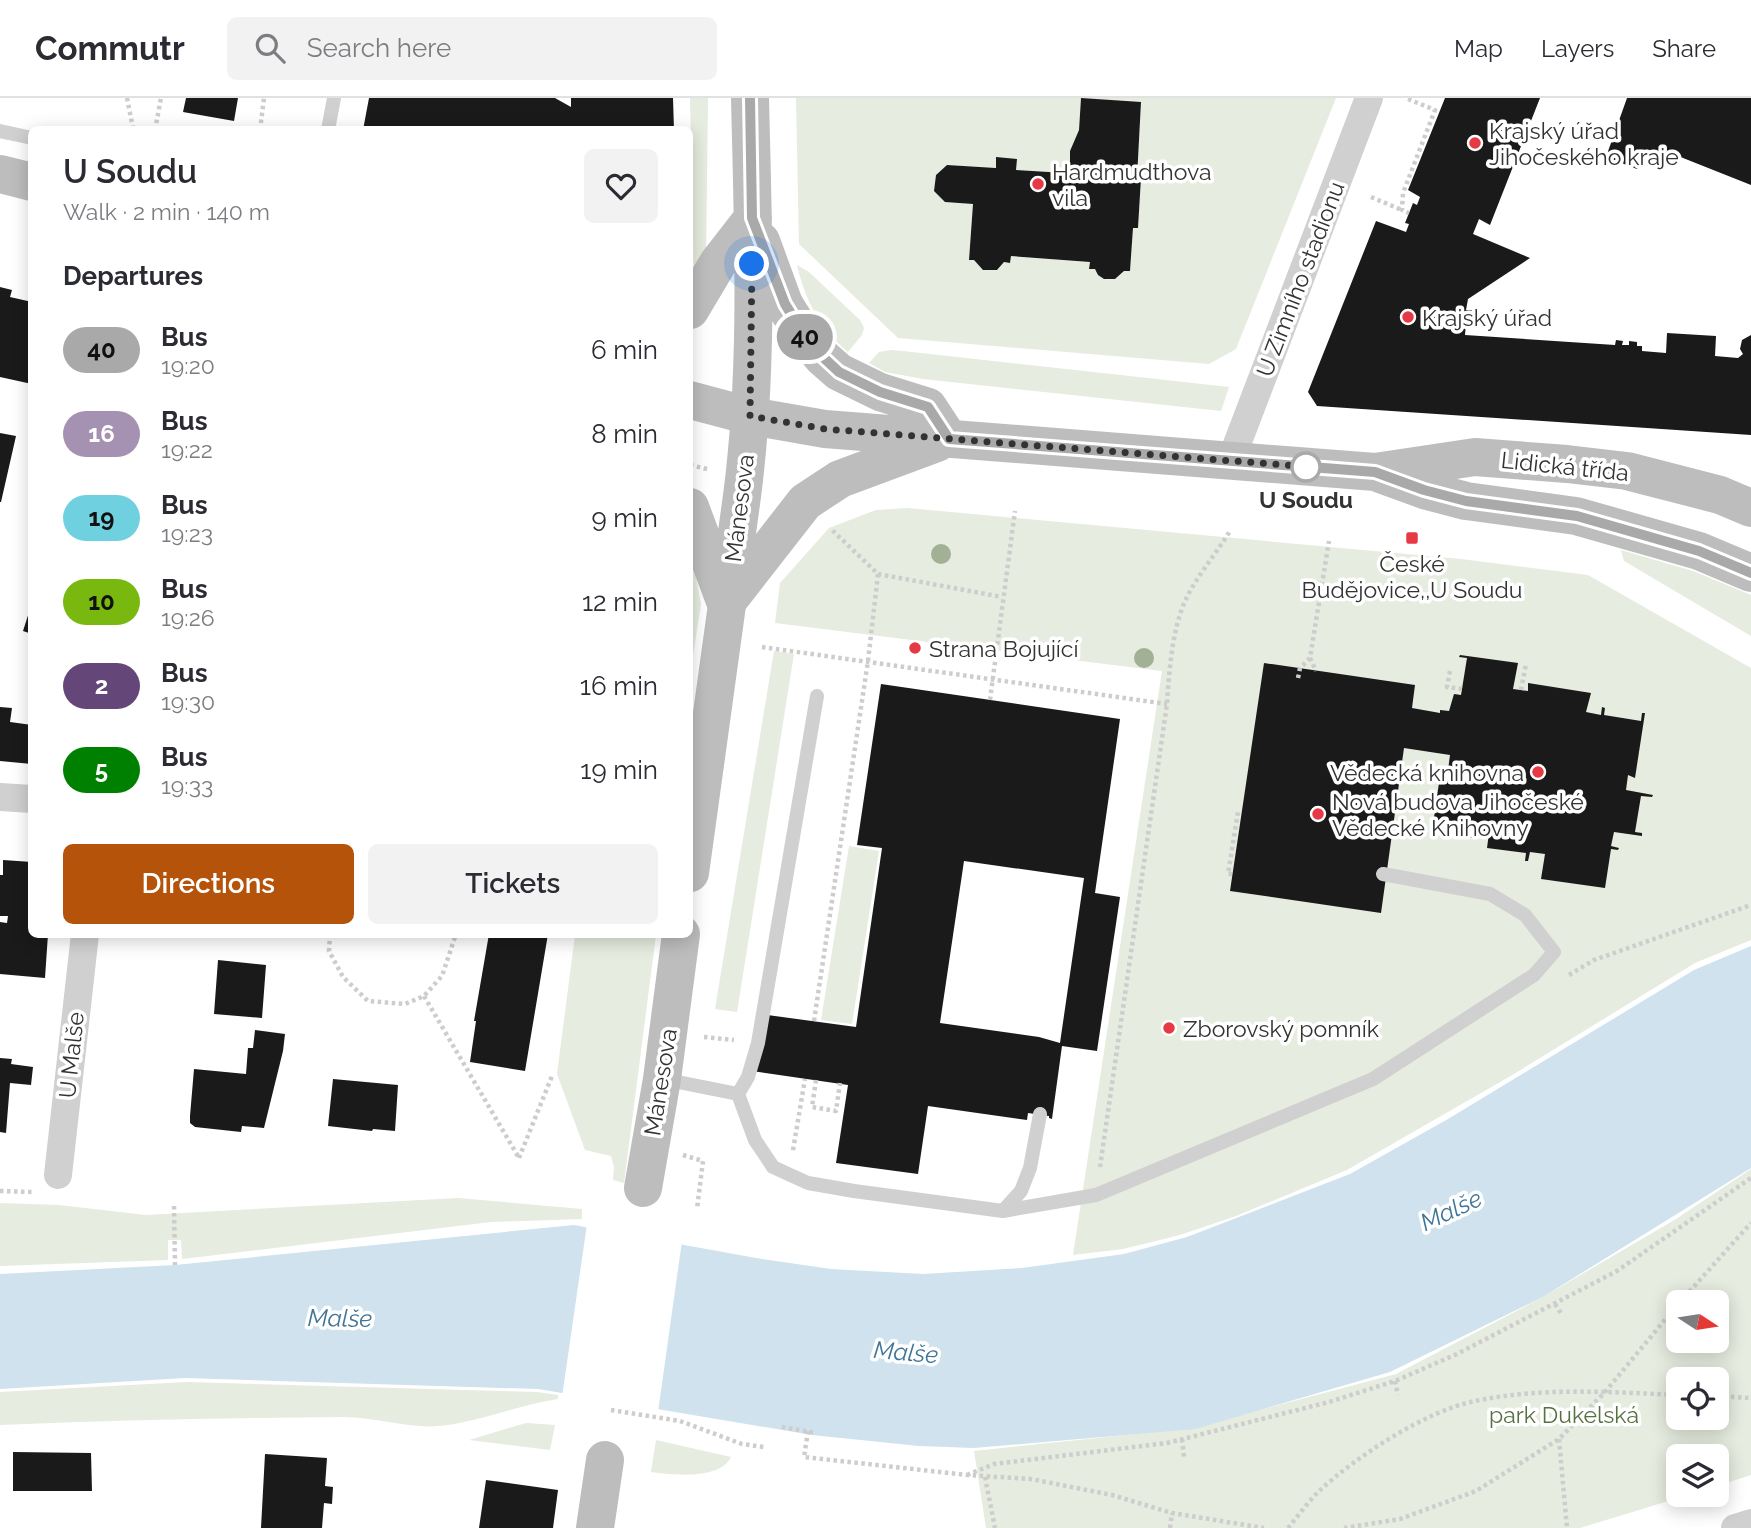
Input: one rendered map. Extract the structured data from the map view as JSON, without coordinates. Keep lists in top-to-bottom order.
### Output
{
  "streets": {
    "main road": ["Lidická třída", "Mánesova"],
    "street": ["U Zimního stadionu", "U Malše"]
  },
  "crossings": [
    ["U Zimního stadionu", "Lidická třída"],
    ["Lidická třída", "Mánesova"]
  ],
  "water": ["Malše"],
  "parks": ["park Dukelská"],
  "places": {
    "other": [
      "Krajský úřad Jihočeského kraje",
      "Hardmudthova vila",
      "Krajský úřad",
      "U Soudu",
      "Strana Bojující",
      "Vědecká knihovna",
      "Nová budova Jihočeské Vědecké Knihovny",
      "Zborovský pomník"
    ],
    "transit": ["České Budějovice,,U Soudu"]
  },
  "lines": ["bus line 40"],
  "north": "right",
  "page": {
    "header": "Commutr",
    "search": "Search here",
    "nav": ["Map", "Layers", "Share"],
    "on_map": "40",
    "heading": [
      ["U Soudu", "Walk · 2 min · 140 m"],
      "Departures"
    ],
    "list": [
      {
        "mark": "40",
        "name": "Bus",
        "note": "19:20",
        "value": "6 min"
      },
      {
        "mark": "16",
        "name": "Bus",
        "note": "19:22",
        "value": "8 min"
      },
      {
        "mark": "19",
        "name": "Bus",
        "note": "19:23",
        "value": "9 min"
      },
      {
        "mark": "10",
        "name": "Bus",
        "note": "19:26",
        "value": "12 min"
      },
      {
        "mark": "2",
        "name": "Bus",
        "note": "19:30",
        "value": "16 min"
      },
      {
        "mark": "5",
        "name": "Bus",
        "note": "19:33",
        "value": "19 min"
      }
    ],
    "buttons": ["Directions", "Tickets"]
  }
}
